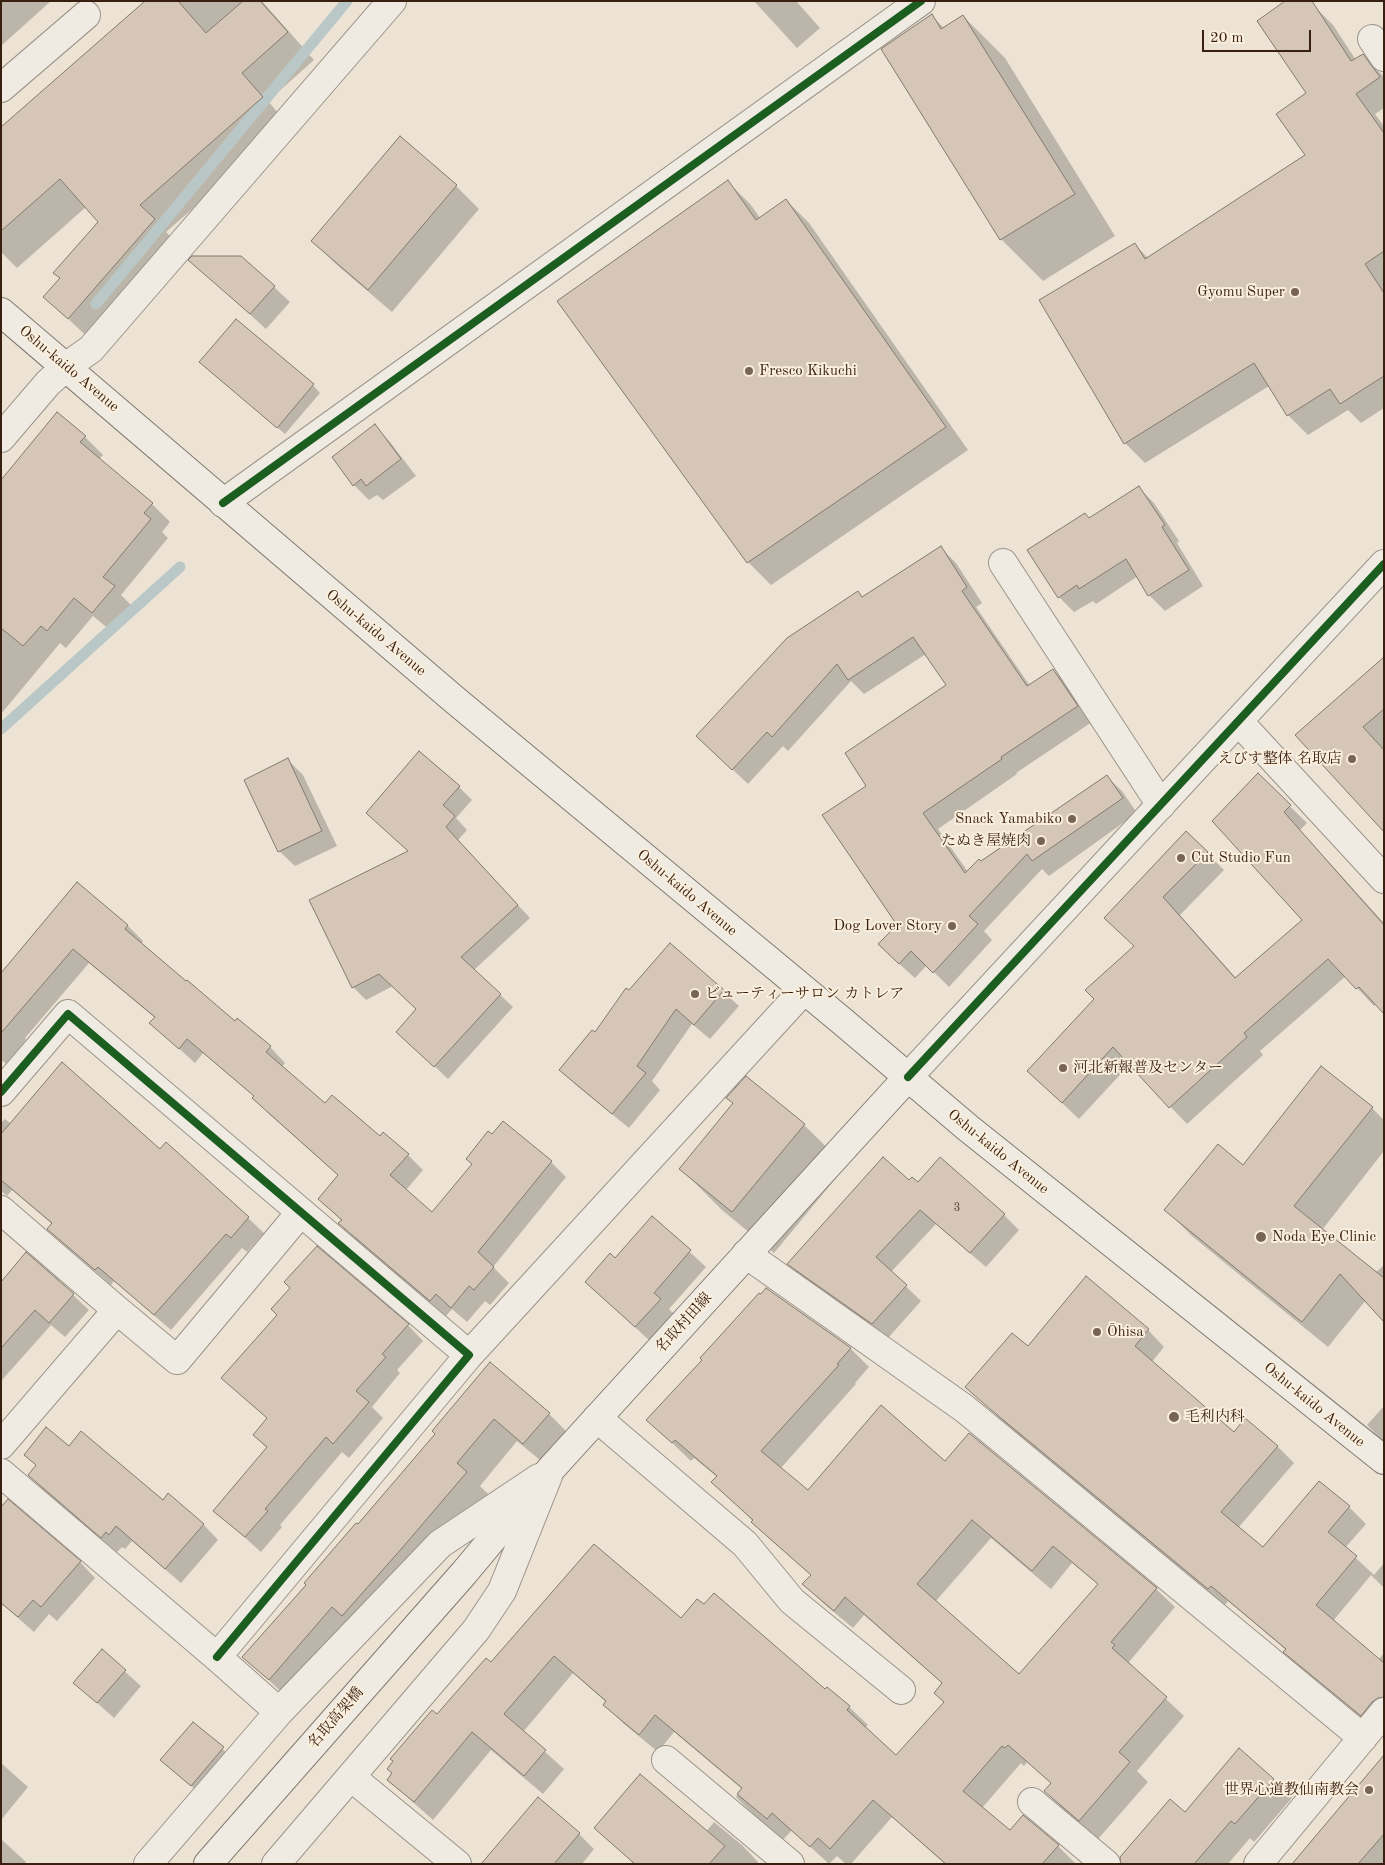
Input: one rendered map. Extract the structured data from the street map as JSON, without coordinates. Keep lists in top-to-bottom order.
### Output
{
  "streets": {
    "street": ["Oshu-kaido Avenue", "名取村田線", "名取高架橋"]
  },
  "crossings": [
    ["Oshu-kaido Avenue", "名取村田線"],
    ["名取村田線", "名取高架橋"]
  ],
  "places": [
    "Gyomu Super",
    "Fresco Kikuchi",
    "えびす整体 名取店",
    "Snack Yamabiko",
    "たぬき屋焼肉",
    "Cut Studio Fun",
    "Dog Lover Story",
    "ビューティーサロン カトレア",
    "河北新報普及センター",
    "Noda Eye Clinic",
    "Ōhisa",
    "毛利内科",
    "世界心道教仙南教会"
  ],
  "house_numbers": ["3"],
  "scale_bar": "20 m"
}
